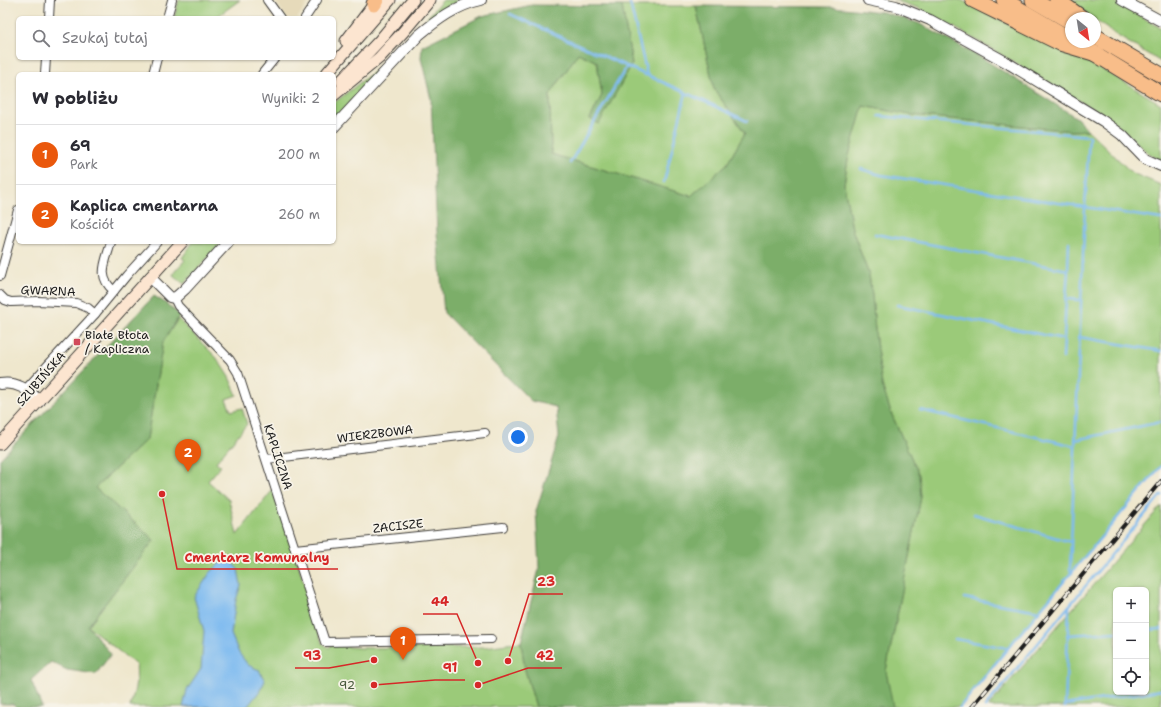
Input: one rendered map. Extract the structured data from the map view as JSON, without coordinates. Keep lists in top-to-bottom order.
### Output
{
  "streets": {
    "main road": ["SZUBIŃSKA"],
    "street": [
      "GWARNA",
      "WIERZBOWA",
      "KAPLICZNA",
      "ZACISZE"
    ]
  },
  "crossings": [
    ["GWARNA", "SZUBIŃSKA"],
    ["WIERZBOWA", "KAPLICZNA"],
    ["KAPLICZNA", "ZACISZE"]
  ],
  "parks": ["92"],
  "places": {
    "transit": ["Białe Błota / Kapliczna"],
    "other": [
      "Cmentarz Komunalny",
      "93",
      "23",
      "44",
      "91",
      "42"
    ]
  },
  "north": "bottom right",
  "page": {
    "search": "Szukaj tutaj",
    "heading": ["W pobliżu", "Wyniki: 2"],
    "list": [
      {
        "mark": "1",
        "name": "69",
        "note": "Park",
        "value": "200 m"
      },
      {
        "mark": "2",
        "name": "Kaplica cmentarna",
        "note": "Kościół",
        "value": "260 m"
      }
    ],
    "pins": ["2", "1"],
    "map_buttons": ["+", "−"]
  }
}
